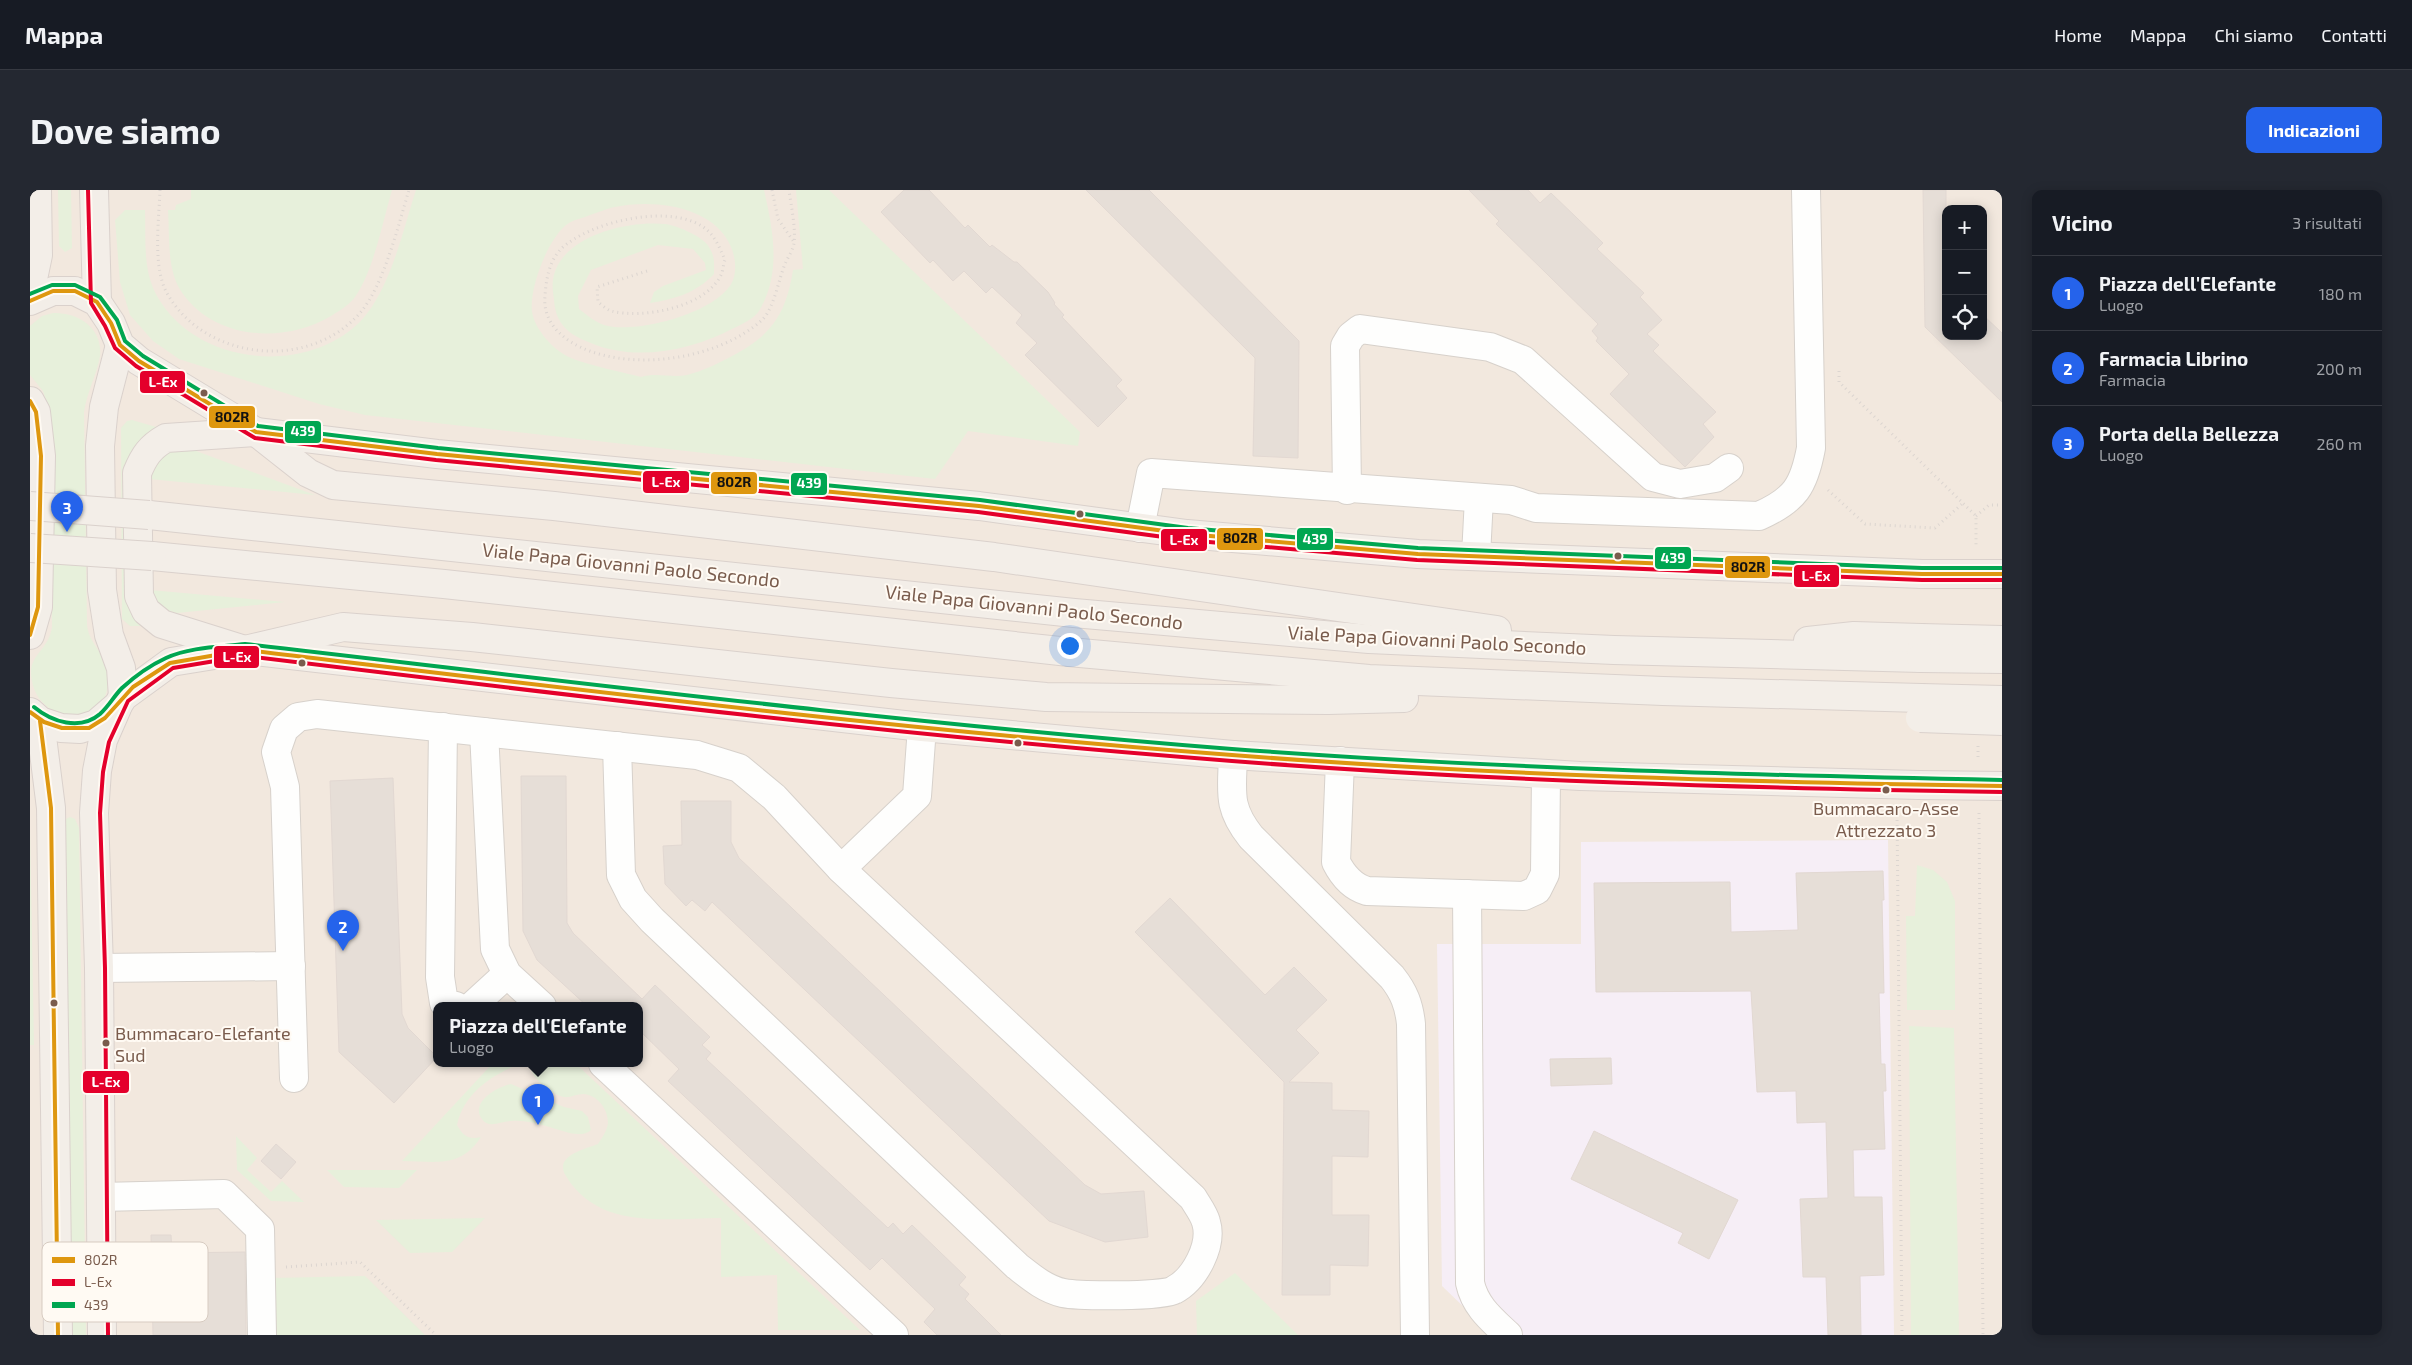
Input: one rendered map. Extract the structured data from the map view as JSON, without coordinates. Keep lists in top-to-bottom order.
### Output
{
  "streets": {
    "main road": ["Viale Papa Giovanni Paolo Secondo"]
  },
  "places": ["Bummacaro-Asse Attrezzato 3", "Bummacaro-Elefante Sud"],
  "lines": ["transit line L-Ex", "transit line 439", "transit line 802R"],
  "legend": ["802R", "L-Ex", "439"],
  "page": {
    "header": "Mappa",
    "nav": [
      "Home",
      "Mappa",
      "Chi siamo",
      "Contatti"
    ],
    "buttons": "Indicazioni",
    "title": "Dove siamo",
    "heading": ["Vicino", "3 risultati"],
    "map_buttons": ["+", "−"],
    "list": [
      {
        "mark": "1",
        "name": "Piazza dell'Elefante",
        "note": "Luogo",
        "value": "180 m"
      },
      {
        "mark": "2",
        "name": "Farmacia Librino",
        "note": "Farmacia",
        "value": "200 m"
      },
      {
        "mark": "3",
        "name": "Porta della Bellezza",
        "note": "Luogo",
        "value": "260 m"
      }
    ],
    "pins": ["3", "2", "1"],
    "popup": ["Piazza dell'Elefante", "Luogo"]
  }
}
